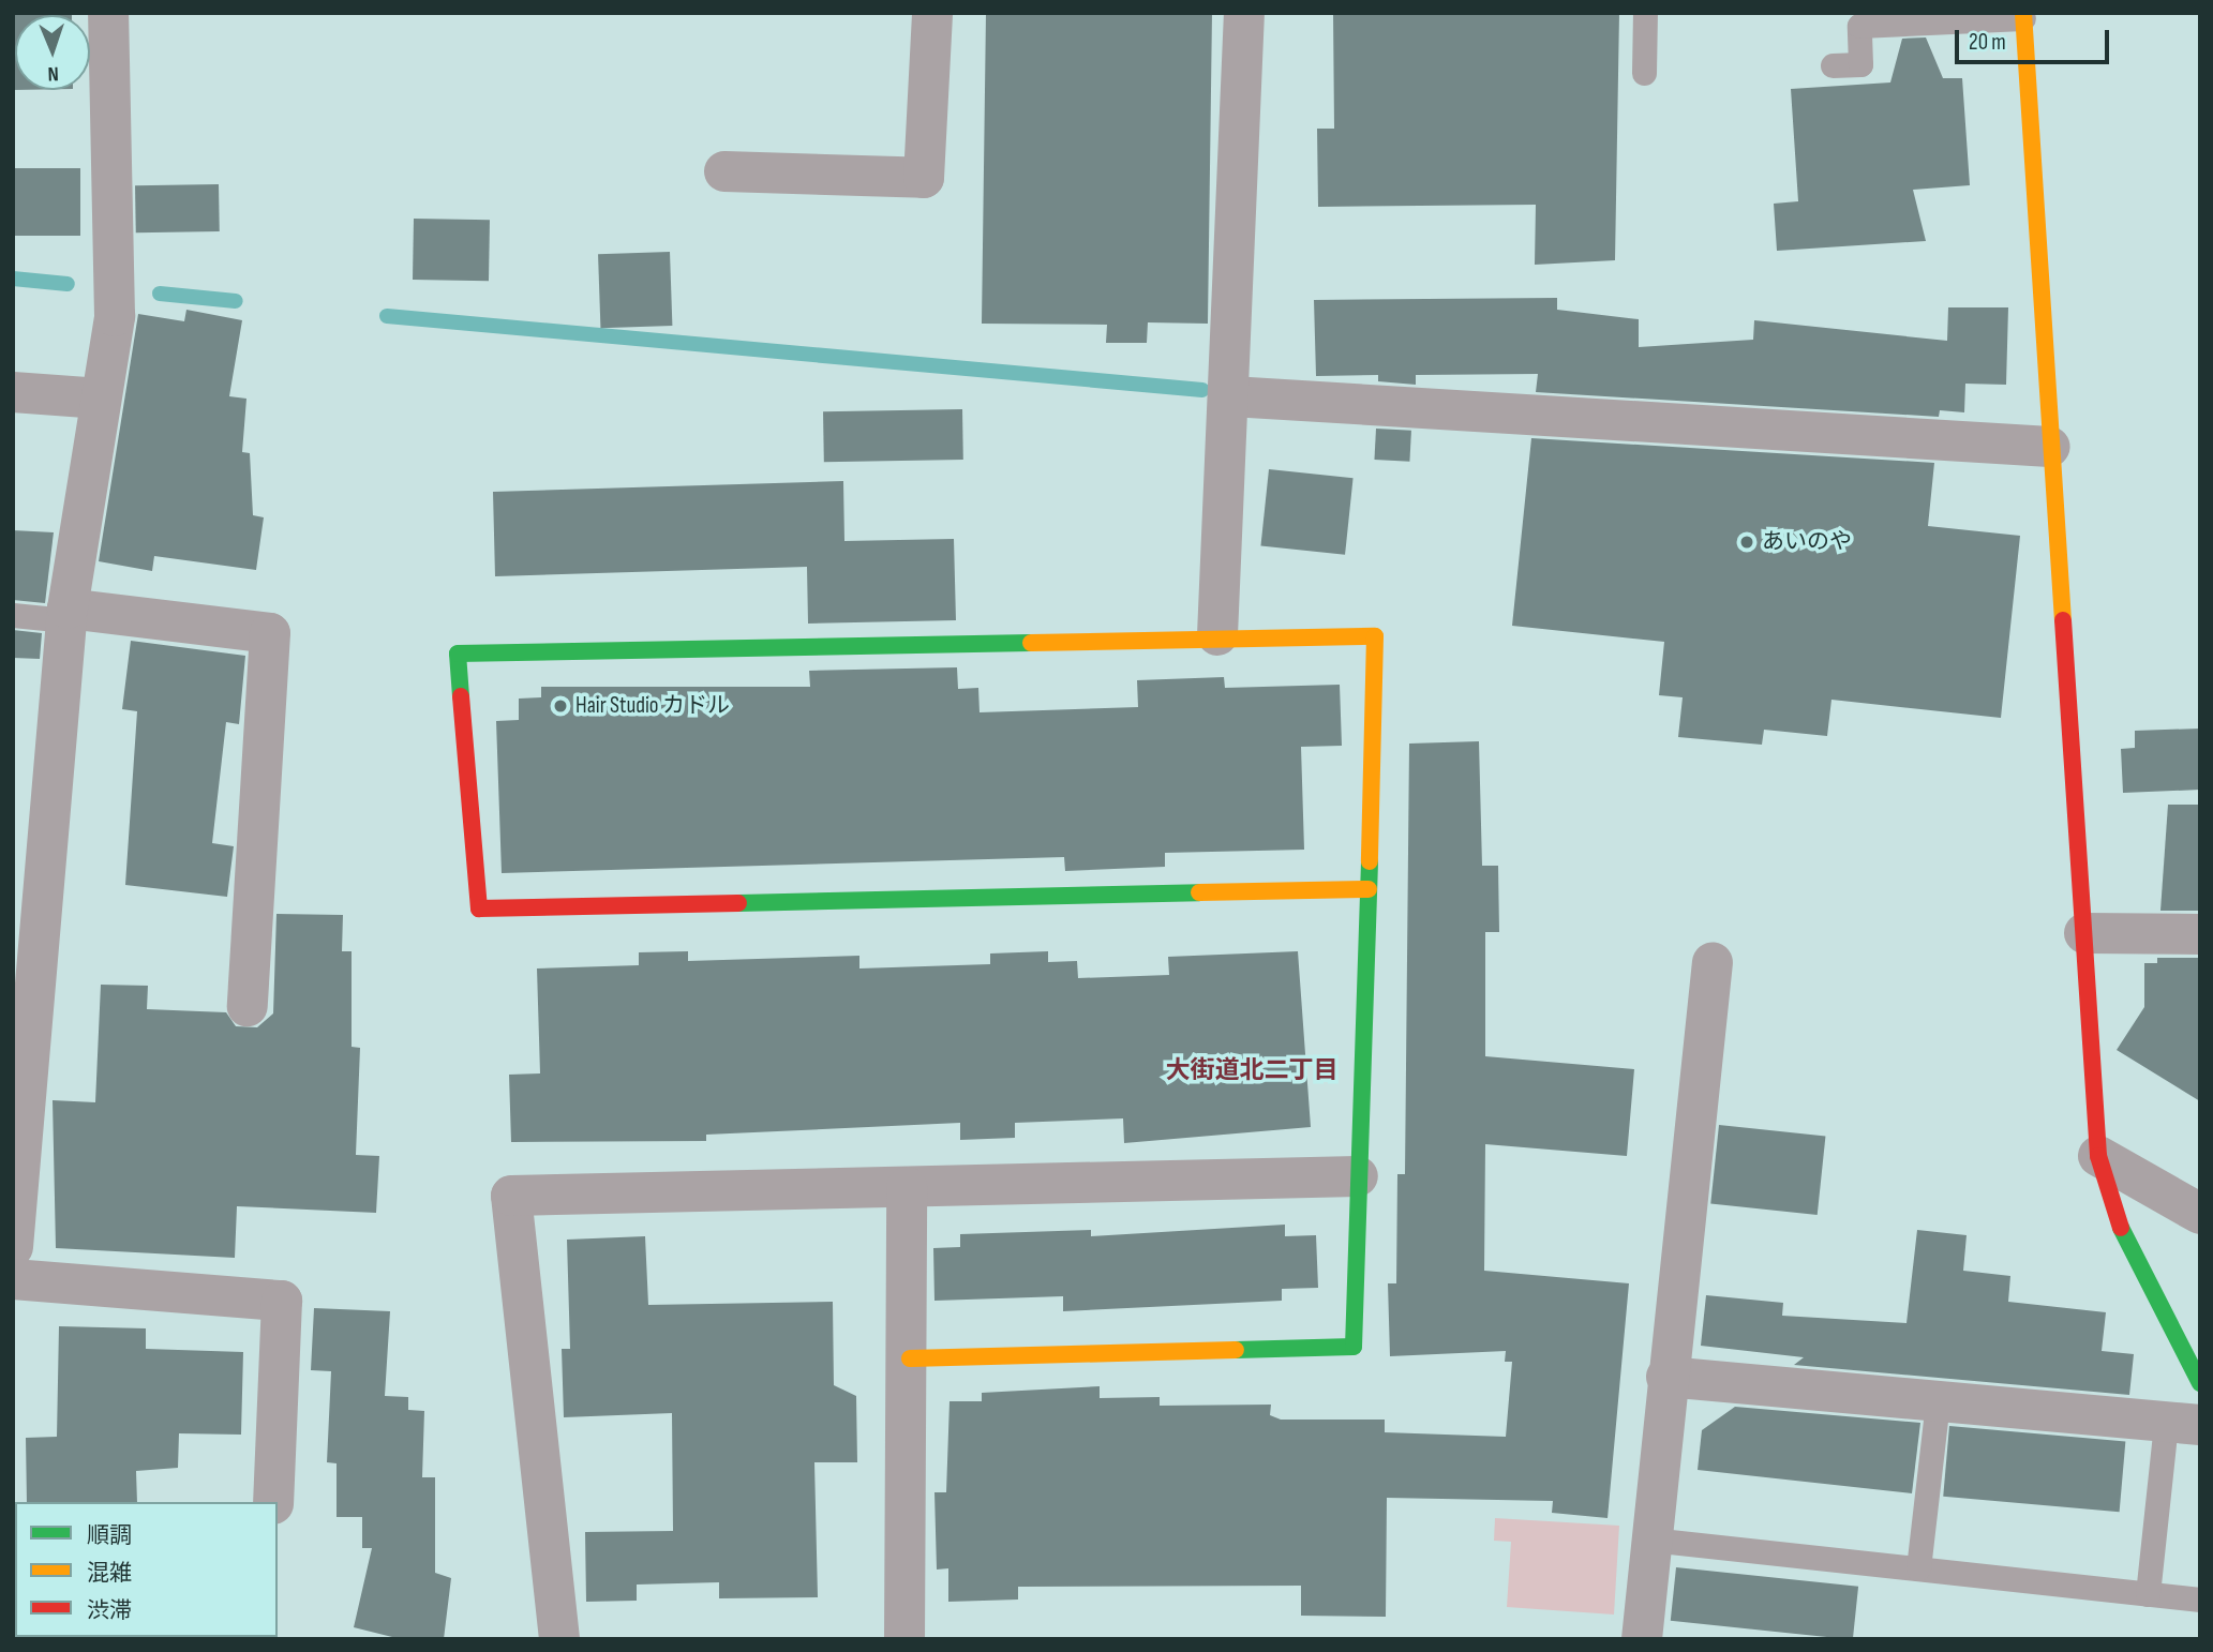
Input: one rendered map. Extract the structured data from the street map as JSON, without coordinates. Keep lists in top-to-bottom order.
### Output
{
  "districts": ["大街道北二丁目"],
  "places": ["あいのや", "Hair Studio カドル"],
  "legend": ["順調", "混雑", "渋滞"],
  "scale_bar": "20 m",
  "north": "bottom"
}
